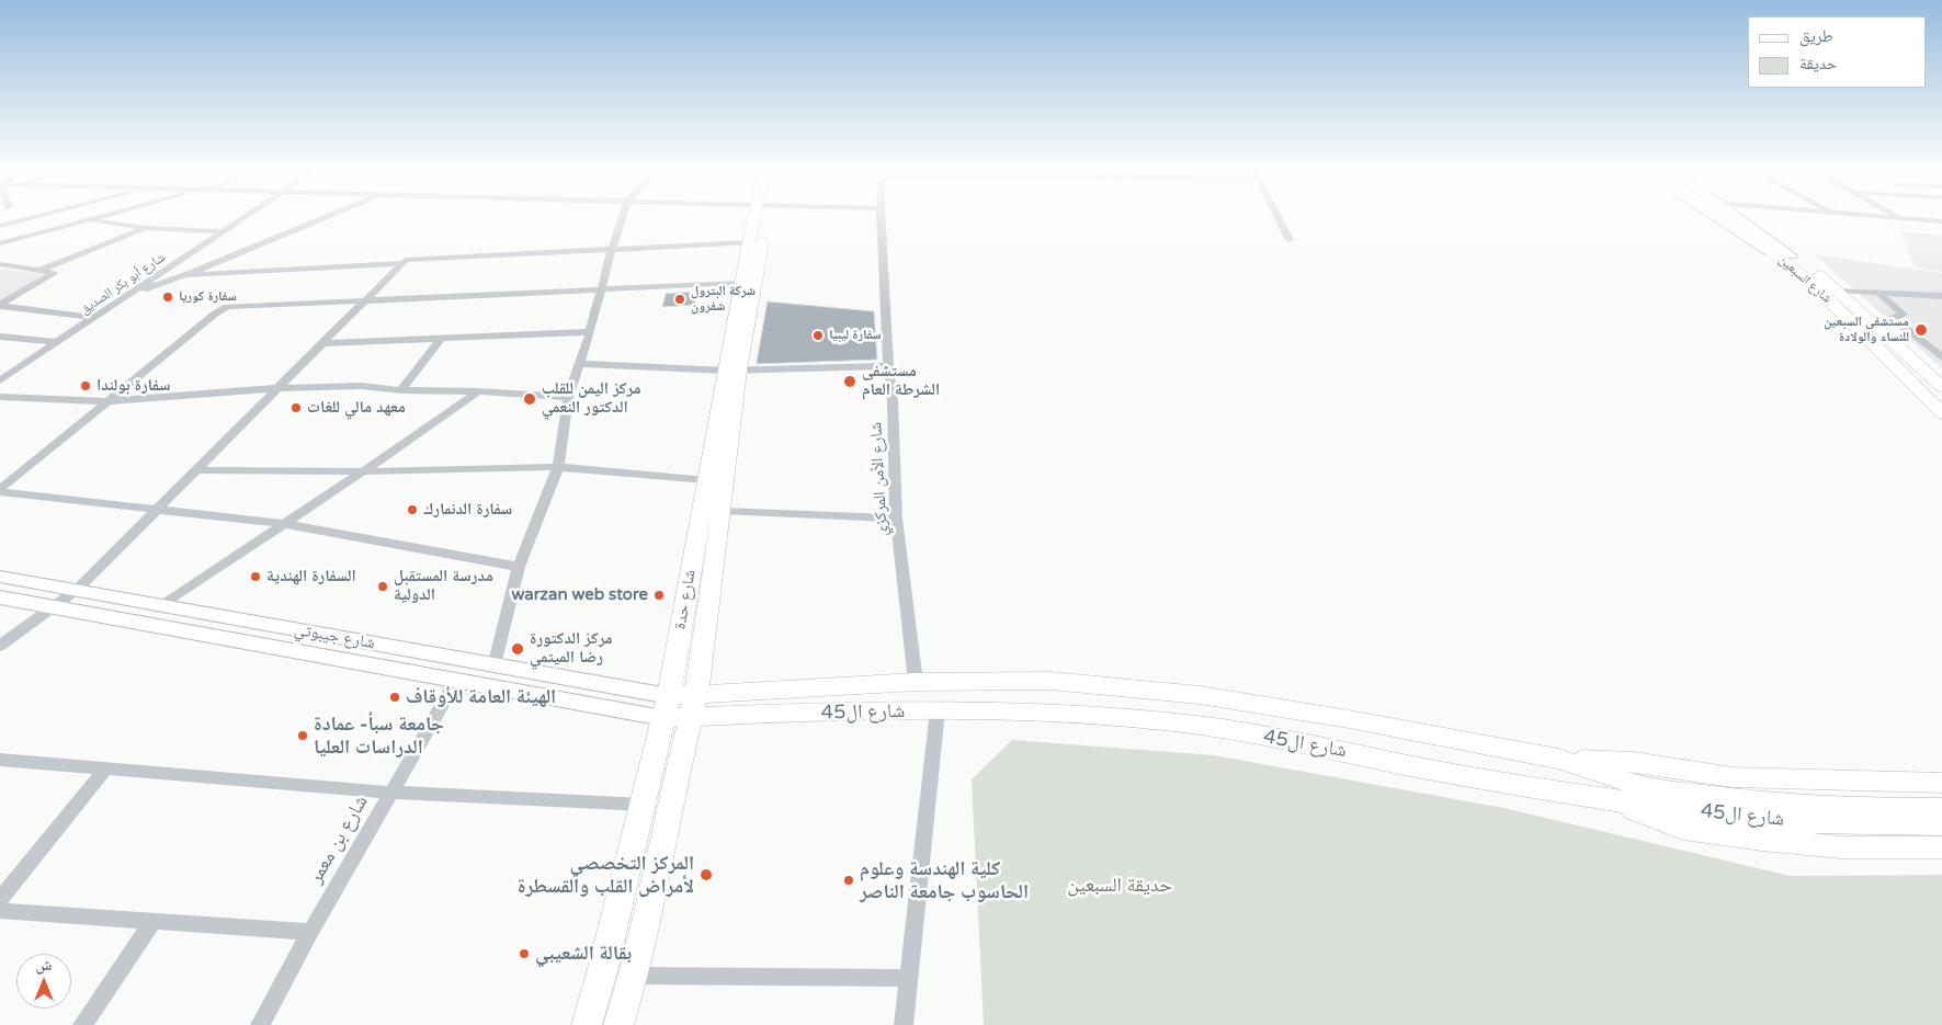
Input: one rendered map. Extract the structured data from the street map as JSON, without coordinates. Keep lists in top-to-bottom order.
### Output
{
  "streets": {
    "main road": ["شارع السبعين", "شارع حدة", "شارع ال45"],
    "street": [
      "شارع أبو بكر الصديق",
      "شارع الأمن المركزي",
      "شارع جيبوتي",
      "شارع بن معمر"
    ]
  },
  "crossings": [
    ["شارع الأمن المركزي", "شارع ال45"],
    ["شارع حدة", "شارع جيبوتي"],
    ["شارع حدة", "شارع ال45"],
    ["شارع جيبوتي", "شارع ال45"],
    ["شارع جيبوتي", "شارع بن معمر"]
  ],
  "parks": ["حديقة السبعين"],
  "places": [
    "سفارة كوريا",
    "شركة البترول شفرون",
    "مستشفى السبعين للنساء والولادة",
    "سفارة ليبيا",
    "مستشفى الشرطة العام",
    "سفارة بولندا",
    "مركز اليمن للقلب الدكتور النعمي",
    "معهد مالي للغات",
    "سفارة الدنمارك",
    "السفارة الهندية",
    "مدرسة المستقبل الدولية",
    "warzan web store",
    "مركز الدكتورة رضا الميتمي",
    "الهيئة العامة للأوقاف",
    "جامعة سبأ- عمادة الدراسات العليا",
    "المركز التخصصي لأمراض القلب والقسطرة",
    "كلية الهندسة وعلوم الحاسوب جامعة الناصر",
    "بقالة الشعيبي"
  ],
  "legend": ["طريق", "حديقة"],
  "north": "top"
}
